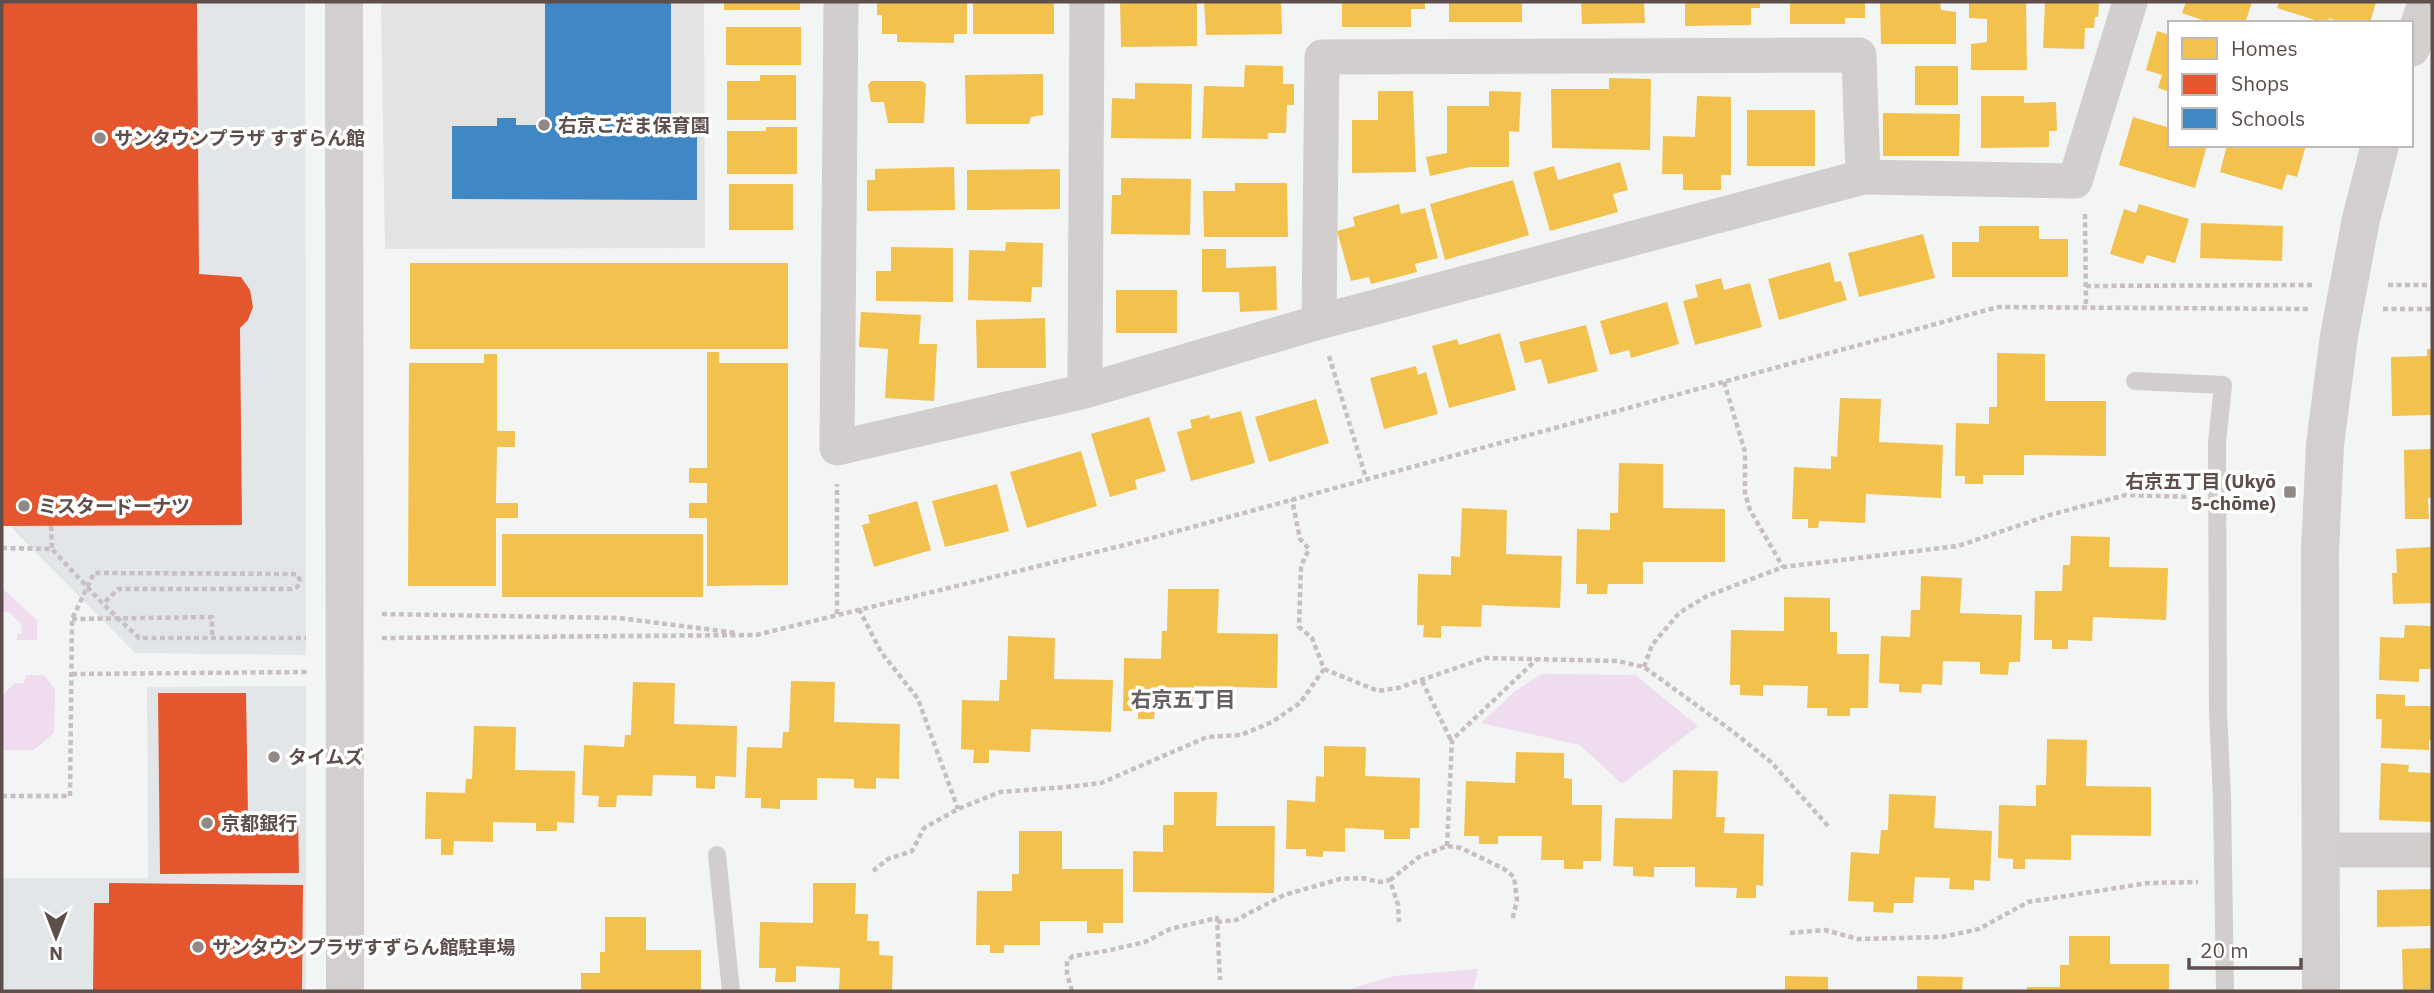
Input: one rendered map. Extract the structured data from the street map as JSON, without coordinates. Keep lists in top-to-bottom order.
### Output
{
  "districts": ["右京五丁目"],
  "places": {
    "other": [
      "右京こだま保育園",
      "サンタウンプラザ すずらん館",
      "ミスタードーナツ",
      "タイムズ",
      "京都銀行",
      "サンタウンプラザすずらん館駐車場"
    ],
    "transit": ["右京五丁目 (Ukyō 5-chōme)"]
  },
  "legend": ["Homes", "Shops", "Schools"],
  "scale_bar": "20 m",
  "north": "bottom"
}
